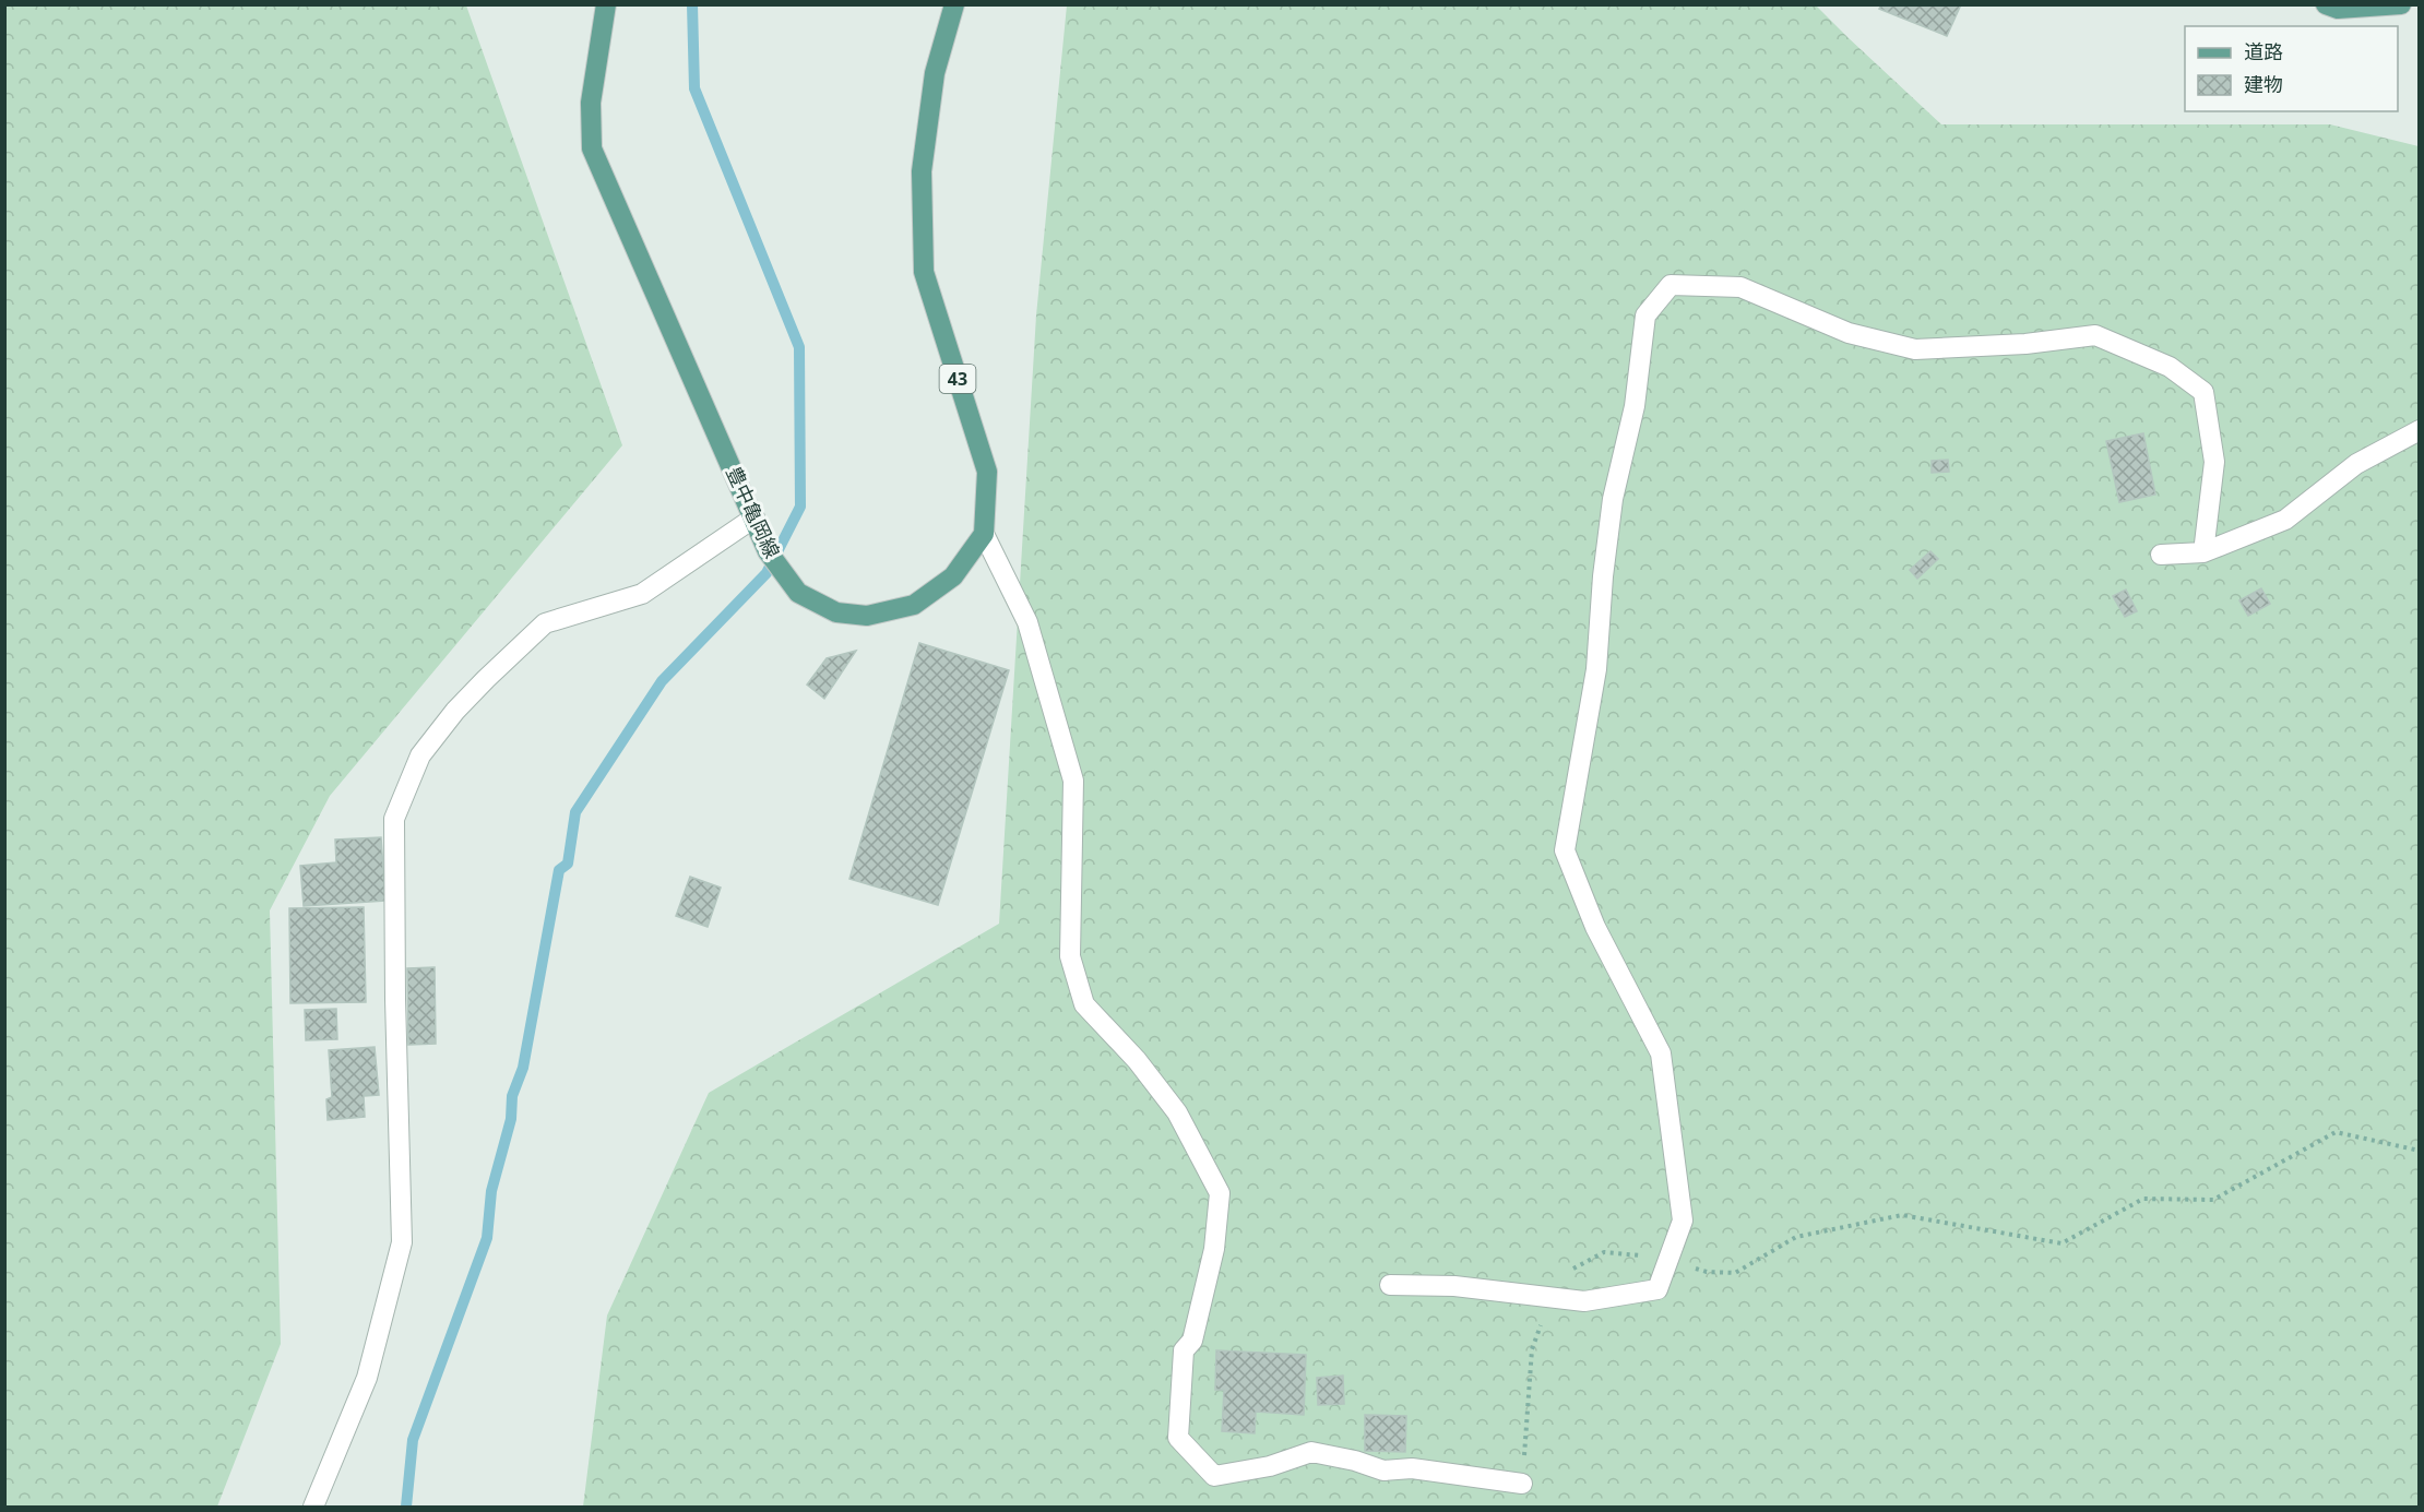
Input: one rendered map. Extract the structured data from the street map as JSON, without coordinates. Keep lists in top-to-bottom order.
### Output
{
  "streets": {
    "main road": ["43", "豊中亀岡線"]
  },
  "crossings": [
    ["43", "豊中亀岡線"]
  ],
  "legend": ["道路", "建物"]
}
